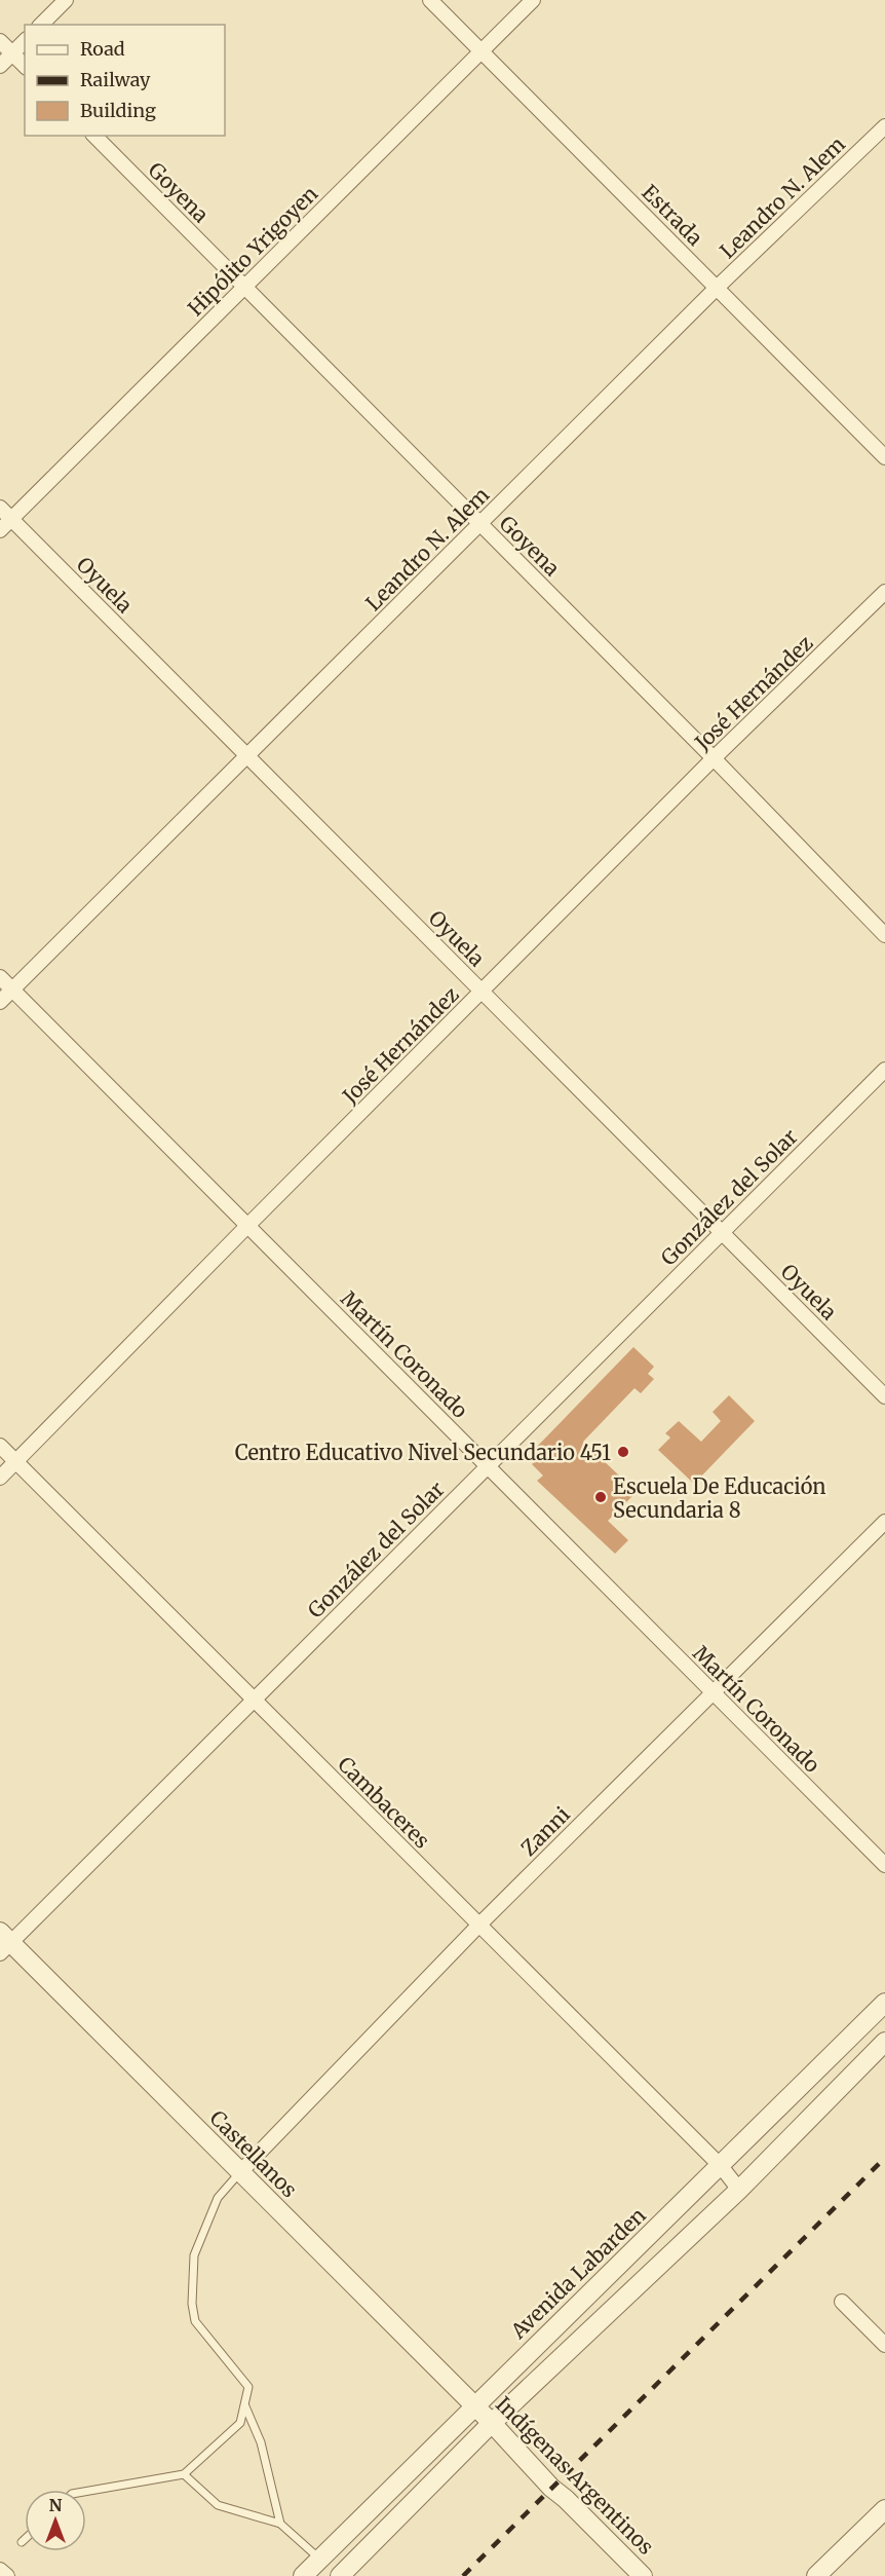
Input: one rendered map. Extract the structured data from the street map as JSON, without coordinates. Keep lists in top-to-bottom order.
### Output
{
  "streets": {
    "street": [
      "Goyena",
      "Leandro N. Alem",
      "Estrada",
      "Hipólito Yrigoyen",
      "Oyuela",
      "José Hernández",
      "González del Solar",
      "Martín Coronado",
      "Cambaceres",
      "Zanni",
      "Castellanos",
      "Avenida Labarden",
      "Indígenas Argentinos"
    ]
  },
  "crossings": [
    ["Goyena", "Leandro N. Alem"],
    ["Goyena", "Hipólito Yrigoyen"],
    ["Goyena", "José Hernández"],
    ["Leandro N. Alem", "Estrada"],
    ["Leandro N. Alem", "Oyuela"],
    ["Leandro N. Alem", "Martín Coronado"],
    ["Estrada", "Hipólito Yrigoyen"],
    ["Hipólito Yrigoyen", "Oyuela"],
    ["Oyuela", "José Hernández"],
    ["Oyuela", "González del Solar"],
    ["José Hernández", "Martín Coronado"],
    ["José Hernández", "Cambaceres"],
    ["González del Solar", "Martín Coronado"],
    ["González del Solar", "Cambaceres"],
    ["González del Solar", "Castellanos"],
    ["Martín Coronado", "Zanni"],
    ["Cambaceres", "Zanni"],
    ["Cambaceres", "Avenida Labarden"],
    ["Zanni", "Castellanos"],
    ["Castellanos", "Avenida Labarden"],
    ["Castellanos", "Indígenas Argentinos"],
    ["Avenida Labarden", "Indígenas Argentinos"]
  ],
  "places": ["Centro Educativo Nivel Secundario 451", "Escuela De Educación Secundaria 8"],
  "legend": ["Road", "Railway", "Building"],
  "north": "top"
}
